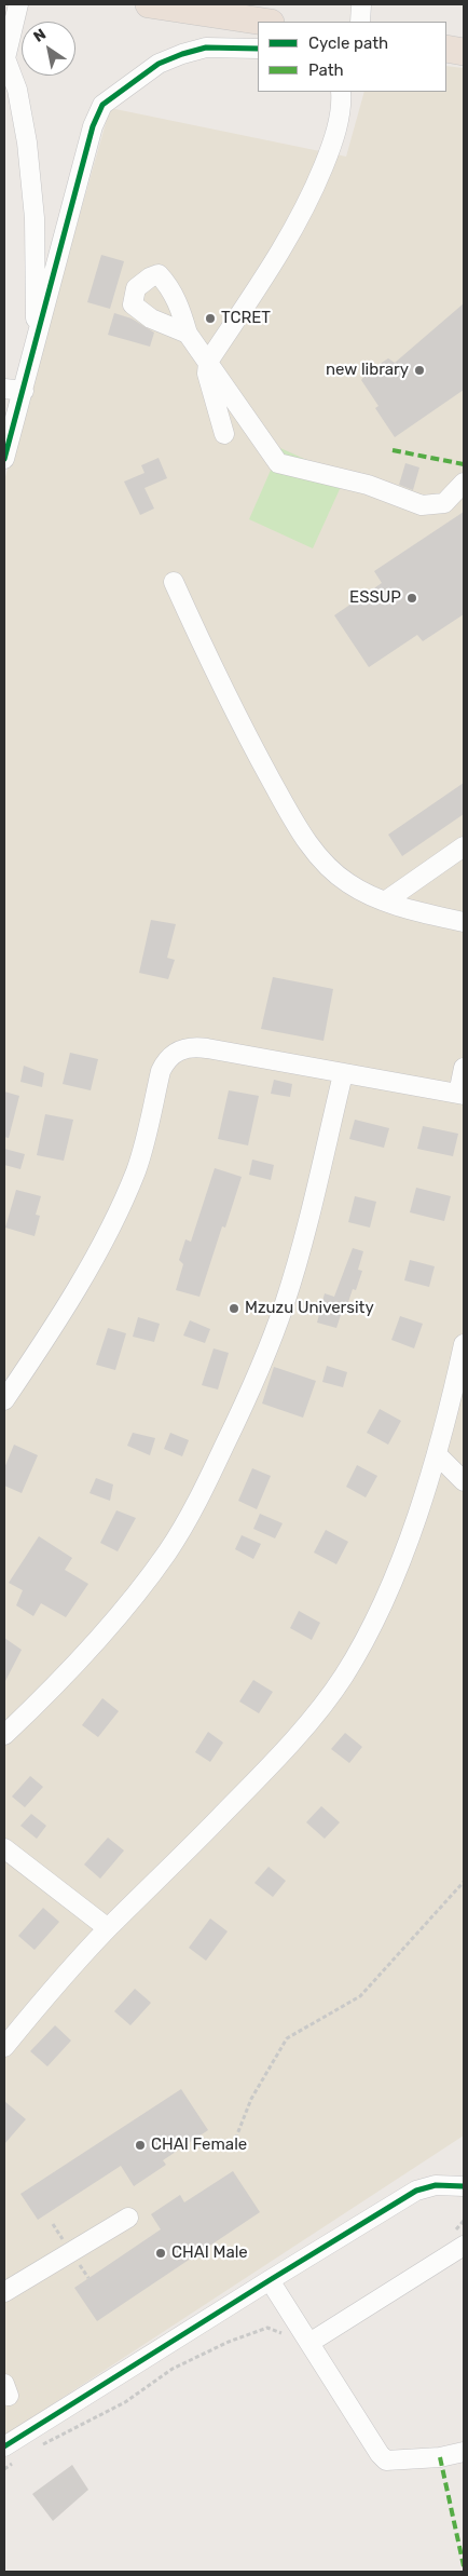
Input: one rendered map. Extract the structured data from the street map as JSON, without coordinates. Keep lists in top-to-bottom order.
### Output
{
  "places": [
    "TCRET",
    "new library",
    "ESSUP",
    "Mzuzu University",
    "CHAI Female",
    "CHAI Male"
  ],
  "legend": ["Cycle path", "Path"],
  "north": "top left"
}
